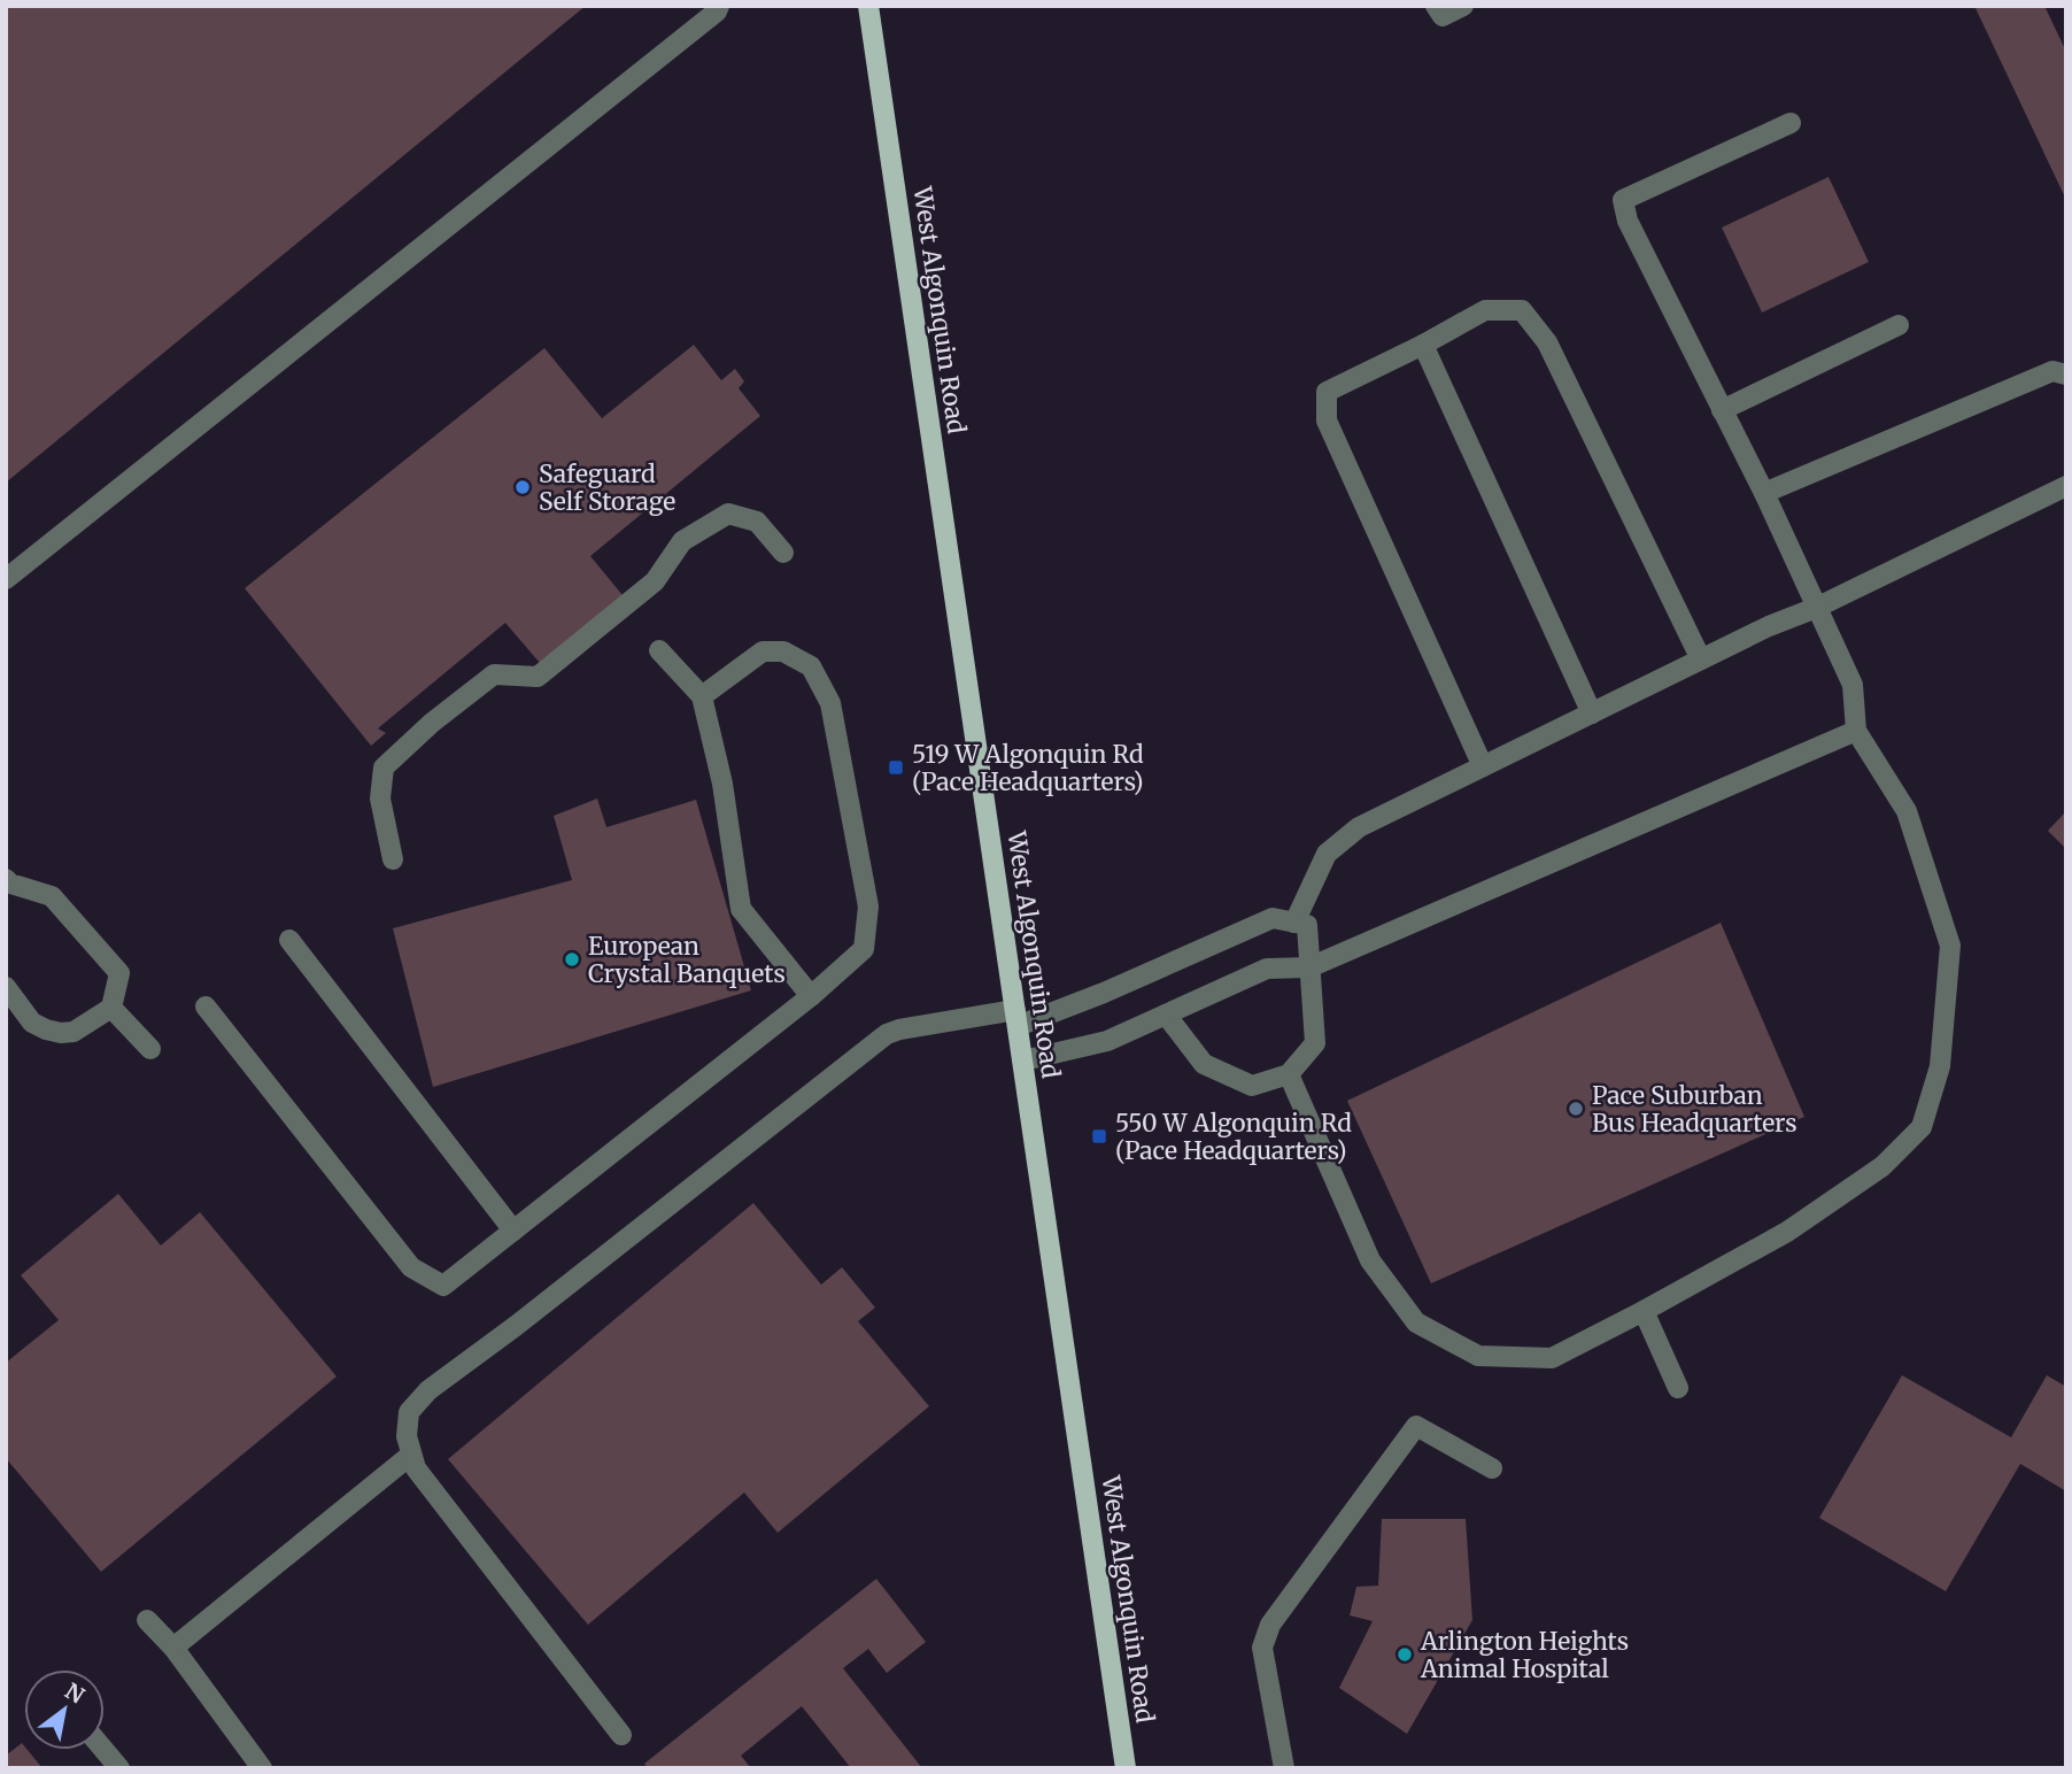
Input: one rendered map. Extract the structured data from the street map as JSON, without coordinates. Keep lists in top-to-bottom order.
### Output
{
  "streets": {
    "main road": ["West Algonquin Road"]
  },
  "places": {
    "other": [
      "Safeguard Self Storage",
      "European Crystal Banquets",
      "Pace Suburban Bus Headquarters",
      "Arlington Heights Animal Hospital"
    ],
    "transit": ["519 W Algonquin Rd (Pace Headquarters)", "550 W Algonquin Rd (Pace Headquarters)"]
  },
  "north": "top right"
}
